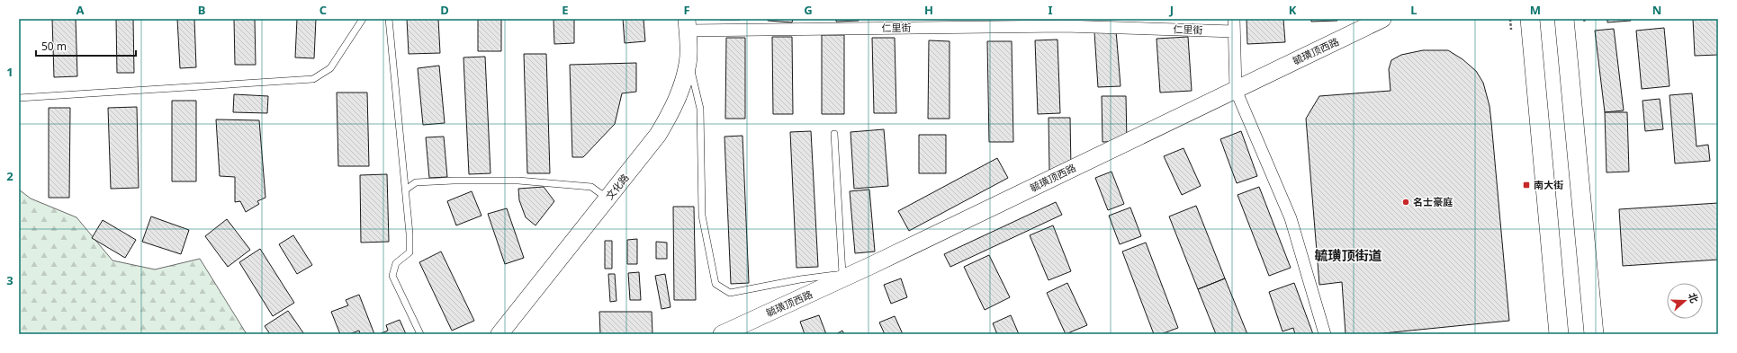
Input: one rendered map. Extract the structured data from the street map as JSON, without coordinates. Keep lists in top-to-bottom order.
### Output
{
  "streets": {
    "street": ["仁里街", "毓璜顶西路", "文化路"]
  },
  "crossings": [
    ["仁里街", "文化路"]
  ],
  "districts": ["毓璜顶街道"],
  "places": {
    "transit": ["南大街"],
    "other": ["名士豪庭"]
  },
  "scale_bar": "50 m",
  "north": "right",
  "grid": {
    "columns": [
      "A",
      "B",
      "C",
      "D",
      "E",
      "F",
      "G",
      "H",
      "I",
      "J",
      "K",
      "L",
      "M",
      "N"
    ],
    "rows": ["1", "2", "3"]
  }
}
